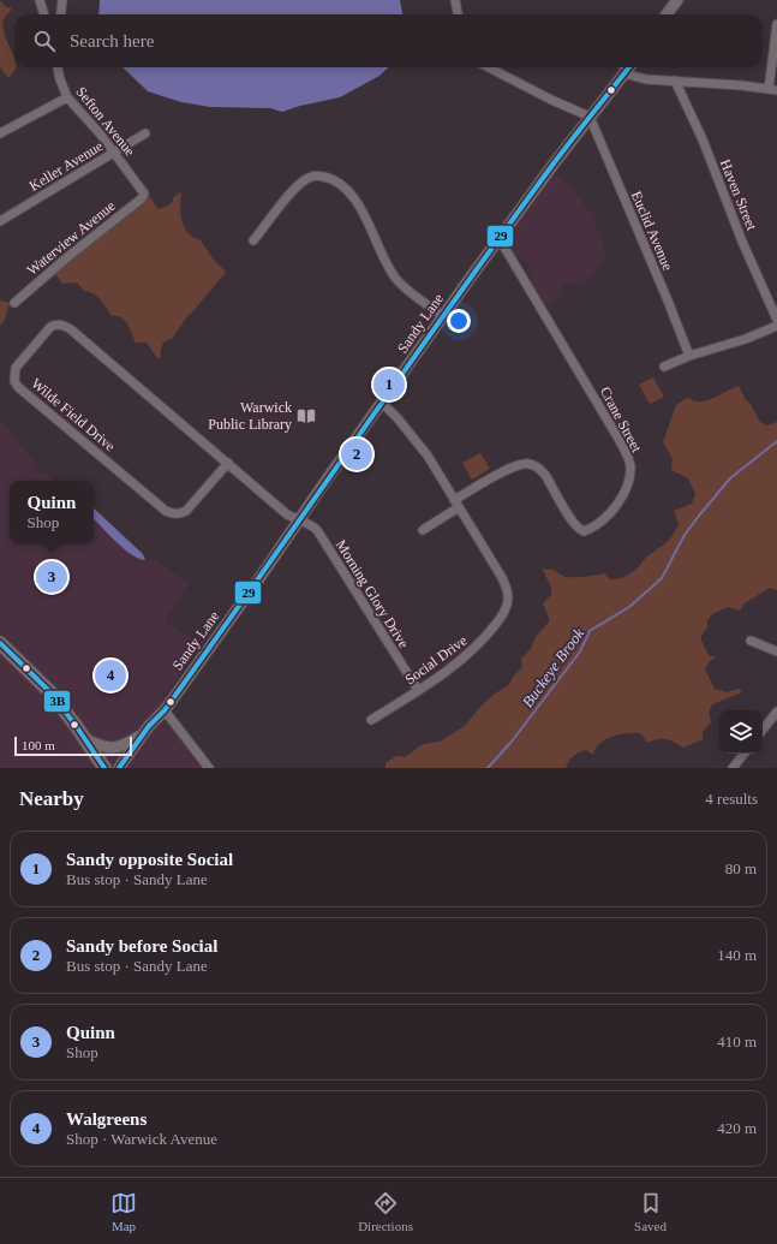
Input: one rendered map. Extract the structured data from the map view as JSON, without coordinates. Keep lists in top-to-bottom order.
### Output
{
  "streets": {
    "main road": ["Sandy Lane"],
    "street": [
      "Sefton Avenue",
      "Keller Avenue",
      "Haven Street",
      "Euclid Avenue",
      "Waterview Avenue",
      "Wilde Field Drive",
      "Crane Street",
      "Morning Glory Drive",
      "Social Drive"
    ]
  },
  "crossings": [
    ["Sefton Avenue", "Keller Avenue"],
    ["Sefton Avenue", "Waterview Avenue"],
    ["Euclid Avenue", "Sandy Lane"],
    ["Sandy Lane", "Wilde Field Drive"],
    ["Sandy Lane", "Crane Street"],
    ["Sandy Lane", "Morning Glory Drive"],
    ["Sandy Lane", "Social Drive"],
    ["Wilde Field Drive", "Morning Glory Drive"],
    ["Crane Street", "Social Drive"],
    ["Morning Glory Drive", "Social Drive"]
  ],
  "water": ["Buckeye Brook"],
  "places": {
    "library": ["Warwick Public Library"]
  },
  "lines": ["transit line 29", "transit line 3B"],
  "scale_bar": "100 m",
  "page": {
    "search": "Search here",
    "pins": [
      "1",
      "2",
      "3",
      "4"
    ],
    "popup": ["Quinn", "Shop"],
    "scale": "100 m",
    "heading": ["Nearby", "4 results"],
    "list": [
      {
        "mark": "1",
        "name": "Sandy opposite Social",
        "note": "Bus stop · Sandy Lane",
        "value": "80 m"
      },
      {
        "mark": "2",
        "name": "Sandy before Social",
        "note": "Bus stop · Sandy Lane",
        "value": "140 m"
      },
      {
        "mark": "3",
        "name": "Quinn",
        "note": "Shop",
        "value": "410 m"
      },
      {
        "mark": "4",
        "name": "Walgreens",
        "note": "Shop · Warwick Avenue",
        "value": "420 m"
      }
    ],
    "nav": ["Map", "Directions", "Saved"]
  }
}
